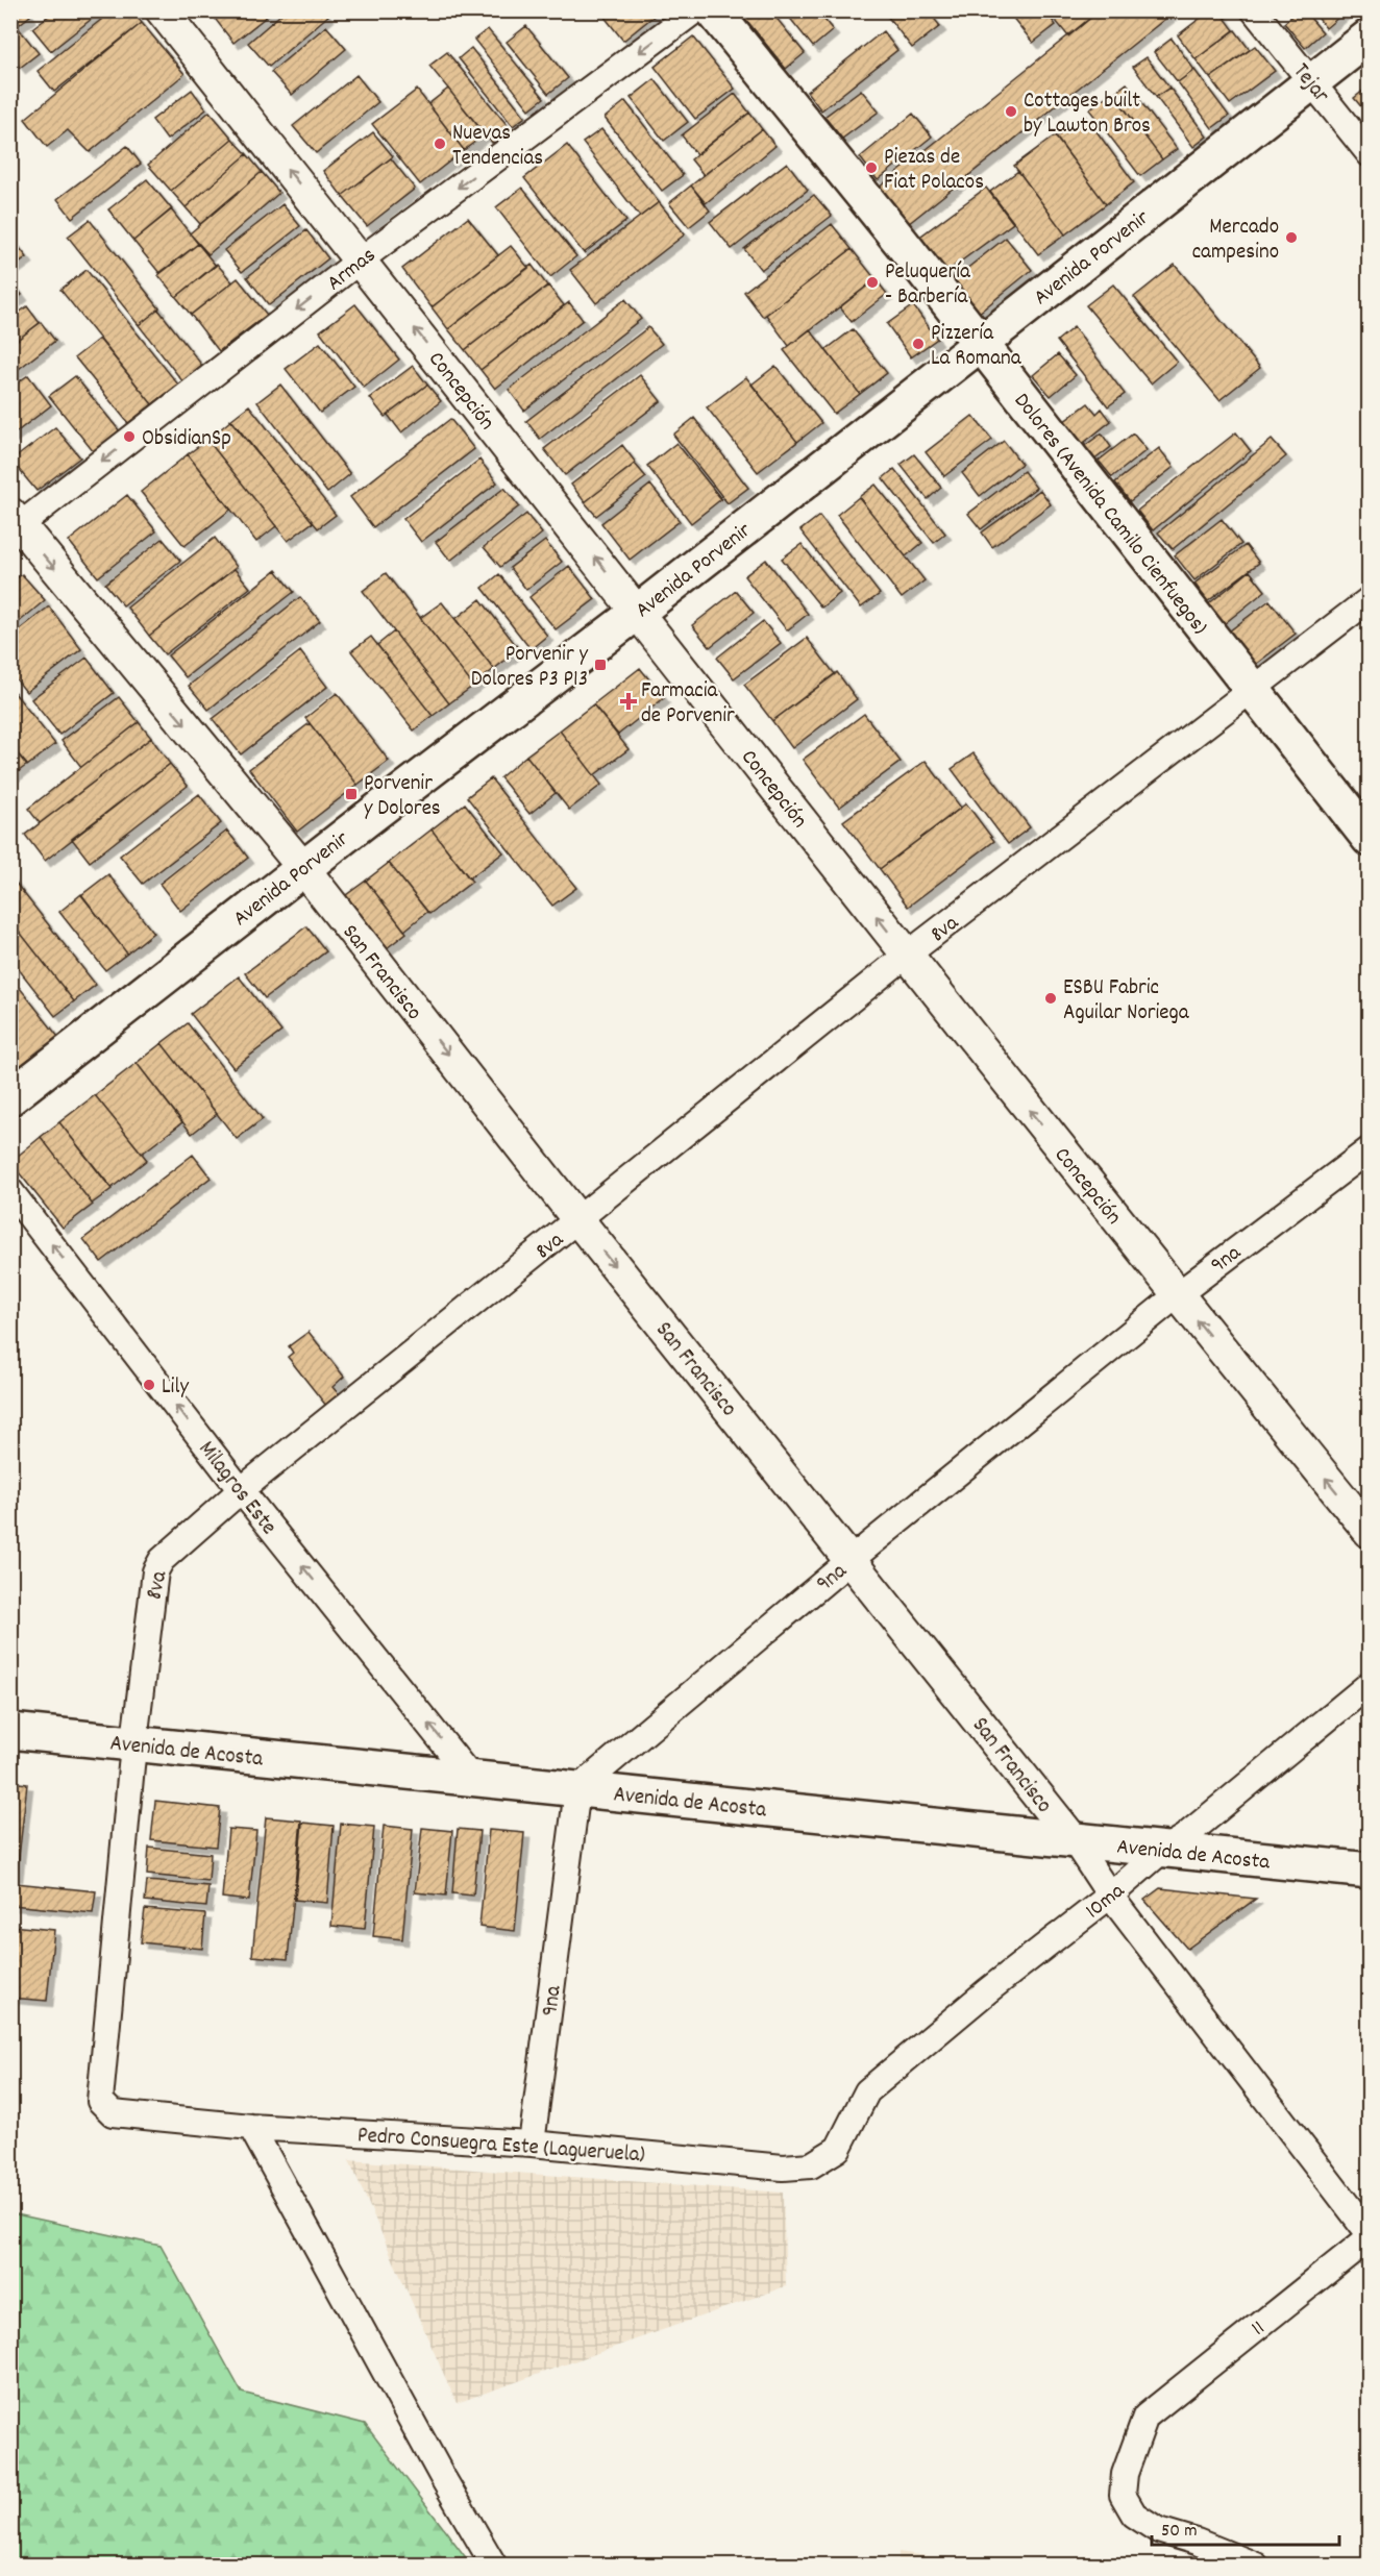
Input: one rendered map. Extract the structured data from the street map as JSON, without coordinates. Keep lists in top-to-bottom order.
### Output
{
  "streets": {
    "main road": ["Avenida Porvenir", "Dolores (Avenida Camilo Cienfuegos)", "Avenida de Acosta"],
    "street": [
      "Tejar",
      "Armas",
      "Concepción",
      "8va",
      "San Francisco",
      "9na",
      "Milagros Este",
      "10ma",
      "Pedro Consuegra Este (Lagueruela)",
      "11"
    ]
  },
  "crossings": [
    ["Tejar", "Avenida Porvenir"],
    ["Avenida Porvenir", "Concepción"],
    ["Avenida Porvenir", "Dolores (Avenida Camilo Cienfuegos)"],
    ["Avenida Porvenir", "San Francisco"],
    ["Armas", "Concepción"],
    ["Armas", "San Francisco"],
    ["Concepción", "8va"],
    ["Concepción", "9na"],
    ["Dolores (Avenida Camilo Cienfuegos)", "8va"],
    ["8va", "San Francisco"],
    ["8va", "Milagros Este"],
    ["8va", "Avenida de Acosta"],
    ["8va", "Pedro Consuegra Este (Lagueruela)"],
    ["San Francisco", "9na"],
    ["San Francisco", "Avenida de Acosta"],
    ["San Francisco", "10ma"],
    ["San Francisco", "11"],
    ["9na", "Avenida de Acosta"],
    ["9na", "Pedro Consuegra Este (Lagueruela)"],
    ["Milagros Este", "Avenida de Acosta"],
    ["Avenida de Acosta", "10ma"],
    ["10ma", "Pedro Consuegra Este (Lagueruela)"]
  ],
  "one_way": [
    "Armas",
    "Concepción",
    "San Francisco",
    "Milagros Este"
  ],
  "places": {
    "other": [
      "Cottages built by Lawton Bros",
      "Nuevas Tendencias",
      "Piezas de Fiat Polacos",
      "Mercado campesino",
      "Peluquería - Barbería",
      "Pizzería La Romana",
      "ObsidianSp",
      "ESBU Fabric Aguilar Noriega",
      "Lily"
    ],
    "transit": ["Porvenir y Dolores P3 P13", "Porvenir y Dolores"],
    "health": ["Farmacia de Porvenir"]
  },
  "scale_bar": "50 m"
}
